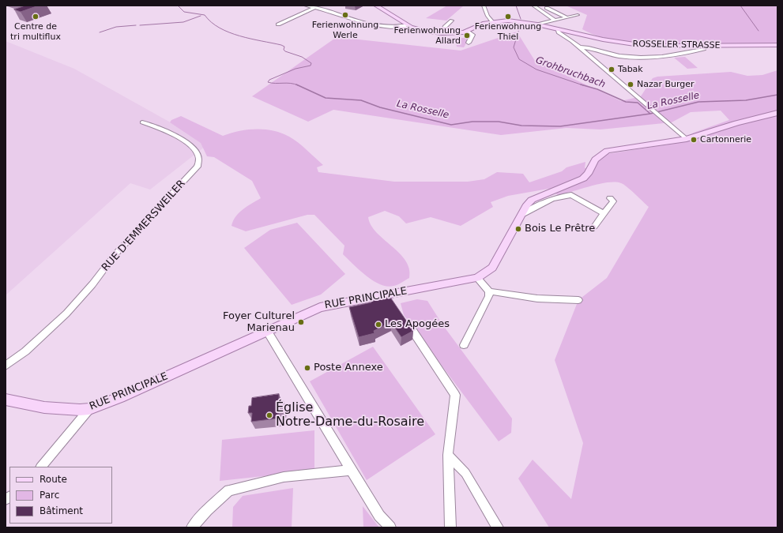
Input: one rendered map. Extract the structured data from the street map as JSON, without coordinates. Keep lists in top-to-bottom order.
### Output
{
  "streets": {
    "main road": ["ROSSELER STRASSE", "RUE PRINCIPALE"],
    "street": ["RUE D'EMMERSWEILER"]
  },
  "water": ["Grohbruchbach", "La Rosselle"],
  "places": [
    "Ferienwohnung Werle",
    "Centre de tri multiflux",
    "Ferienwohnung Thiel",
    "Ferienwohnung Allard",
    "Tabak",
    "Nazar Burger",
    "Cartonnerie",
    "Bois Le Prêtre",
    "Foyer Culturel Marienau",
    "Les Apogées",
    "Poste Annexe",
    "Église Notre-Dame-du-Rosaire"
  ],
  "legend": ["Route", "Parc", "Bâtiment"]
}
